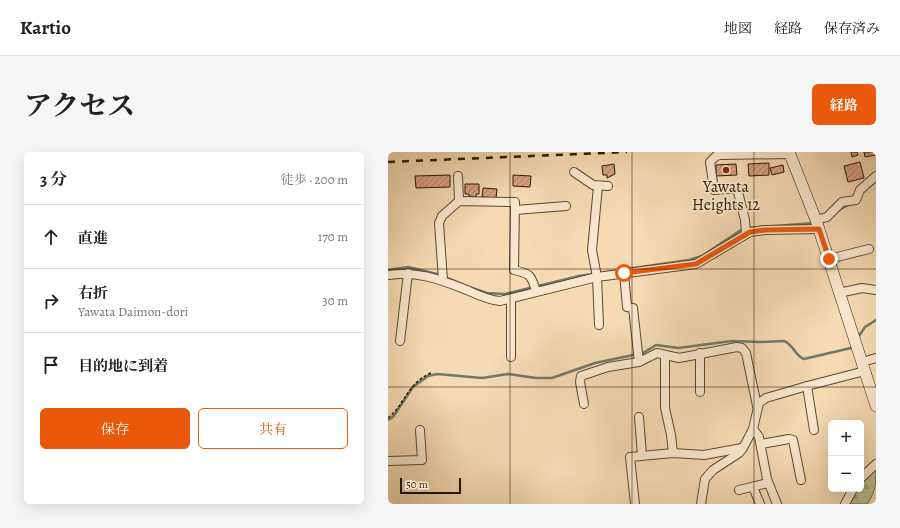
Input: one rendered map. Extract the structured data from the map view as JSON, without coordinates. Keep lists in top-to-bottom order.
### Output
{
  "places": ["Yawata Heights 12"],
  "scale_bar": "50 m",
  "page": {
    "header": "Kartio",
    "nav": ["地図", "経路", "保存済み"],
    "title": "アクセス",
    "buttons": [
      "経路",
      ["保存", "共有"]
    ],
    "heading": ["3 分", "徒歩 · 200 m"],
    "list": [
      ["直進", "170 m"],
      ["右折", "Yawata Daimon-dori", "30 m"],
      "目的地に到着"
    ],
    "map_buttons": ["+", "−"],
    "scale": "50 m"
  }
}
